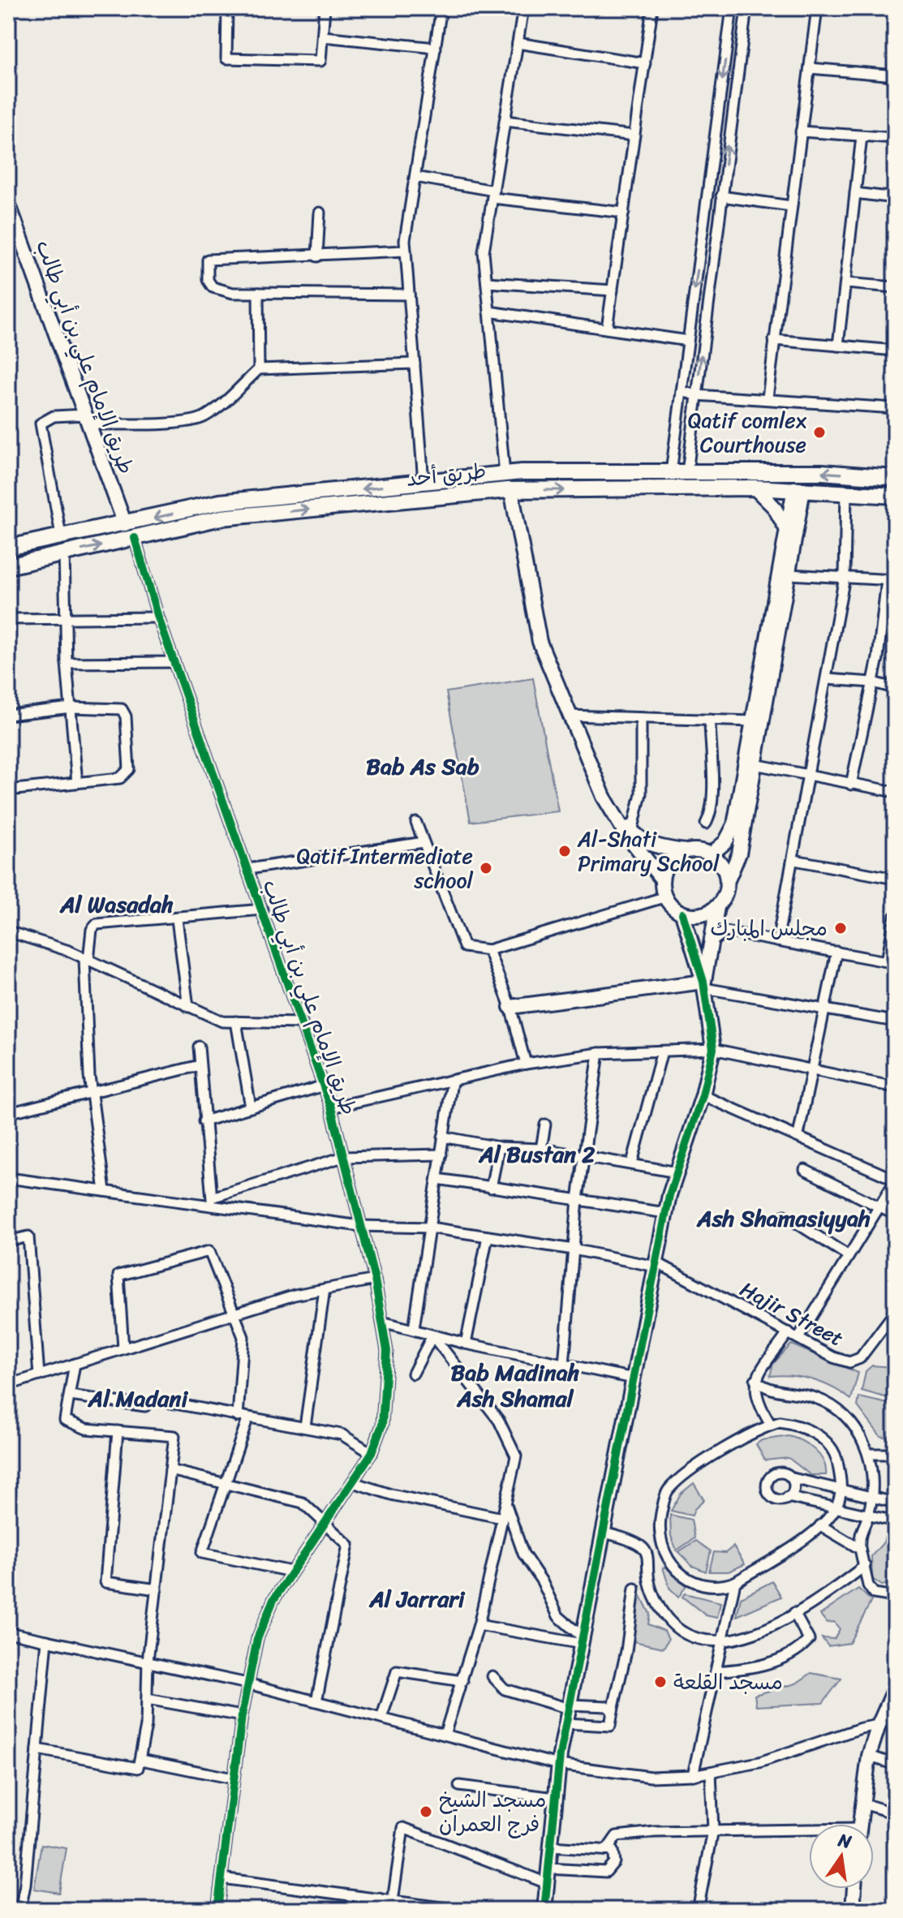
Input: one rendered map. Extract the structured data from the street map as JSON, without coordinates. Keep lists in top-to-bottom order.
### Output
{
  "streets": {
    "main road": ["طريق أحد"],
    "street": ["طريق الإمام علي بن أبي طالب", "Hajir Street"]
  },
  "crossings": [
    ["طريق الإمام علي بن أبي طالب", "طريق أحد"],
    ["طريق الإمام علي بن أبي طالب", "Hajir Street"]
  ],
  "districts": [
    "Bab As Sab",
    "Al Wasadah",
    "Al Bustan 2",
    "Ash Shamasiyyah",
    "Bab Madinah Ash Shamal",
    "Al Madani",
    "Al Jarrari"
  ],
  "places": [
    "Qatif comlex Courthouse",
    "Al-Shati Primary School",
    "Qatif Intermediate school",
    "مجلس المبارك",
    "مسجد القلعة",
    "مسجد الشيخ فرج العمران"
  ],
  "north": "top"
}
